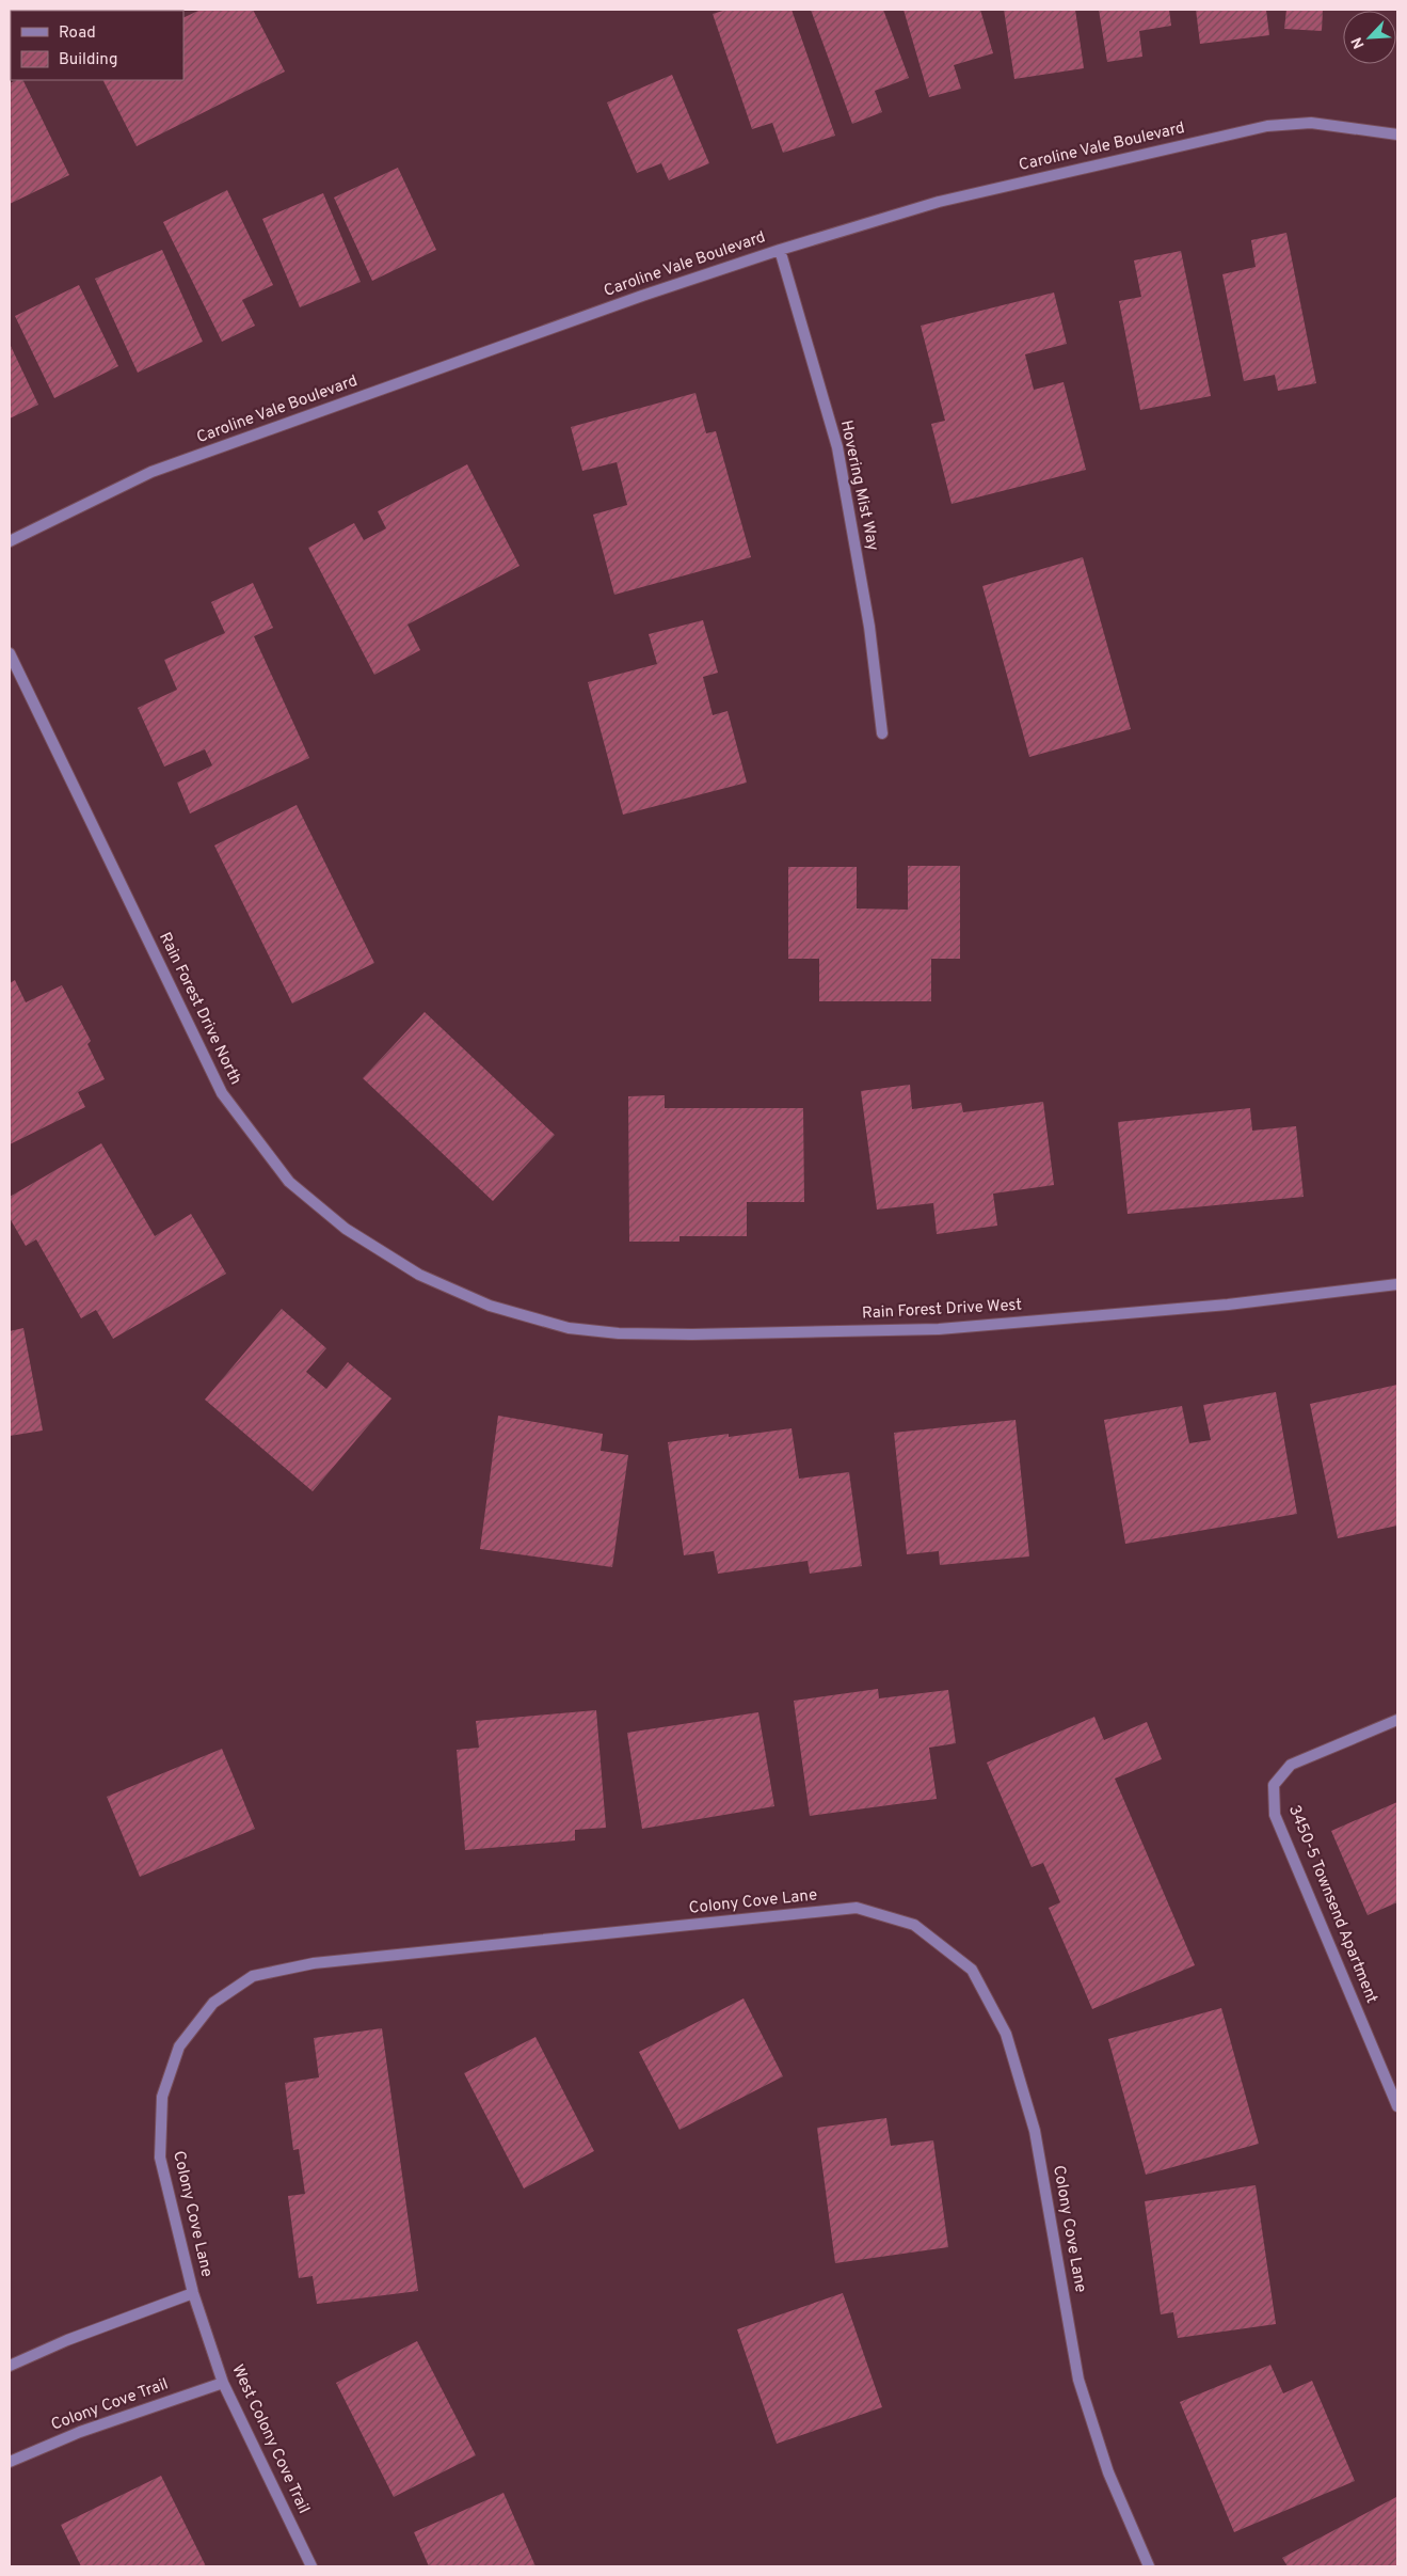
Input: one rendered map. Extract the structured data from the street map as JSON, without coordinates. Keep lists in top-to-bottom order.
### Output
{
  "streets": {
    "street": [
      "Caroline Vale Boulevard",
      "Hovering Mist Way",
      "Rain Forest Drive North",
      "Rain Forest Drive West",
      "Colony Cove Lane",
      "3450-5 Townsend Apartment",
      "Colony Cove Trail",
      "West Colony Cove Trail"
    ]
  },
  "crossings": [
    ["Caroline Vale Boulevard", "Hovering Mist Way"],
    ["Rain Forest Drive North", "Rain Forest Drive West"],
    ["Colony Cove Lane", "West Colony Cove Trail"],
    ["Colony Cove Trail", "West Colony Cove Trail"]
  ],
  "legend": ["Road", "Building"],
  "north": "bottom left"
}
